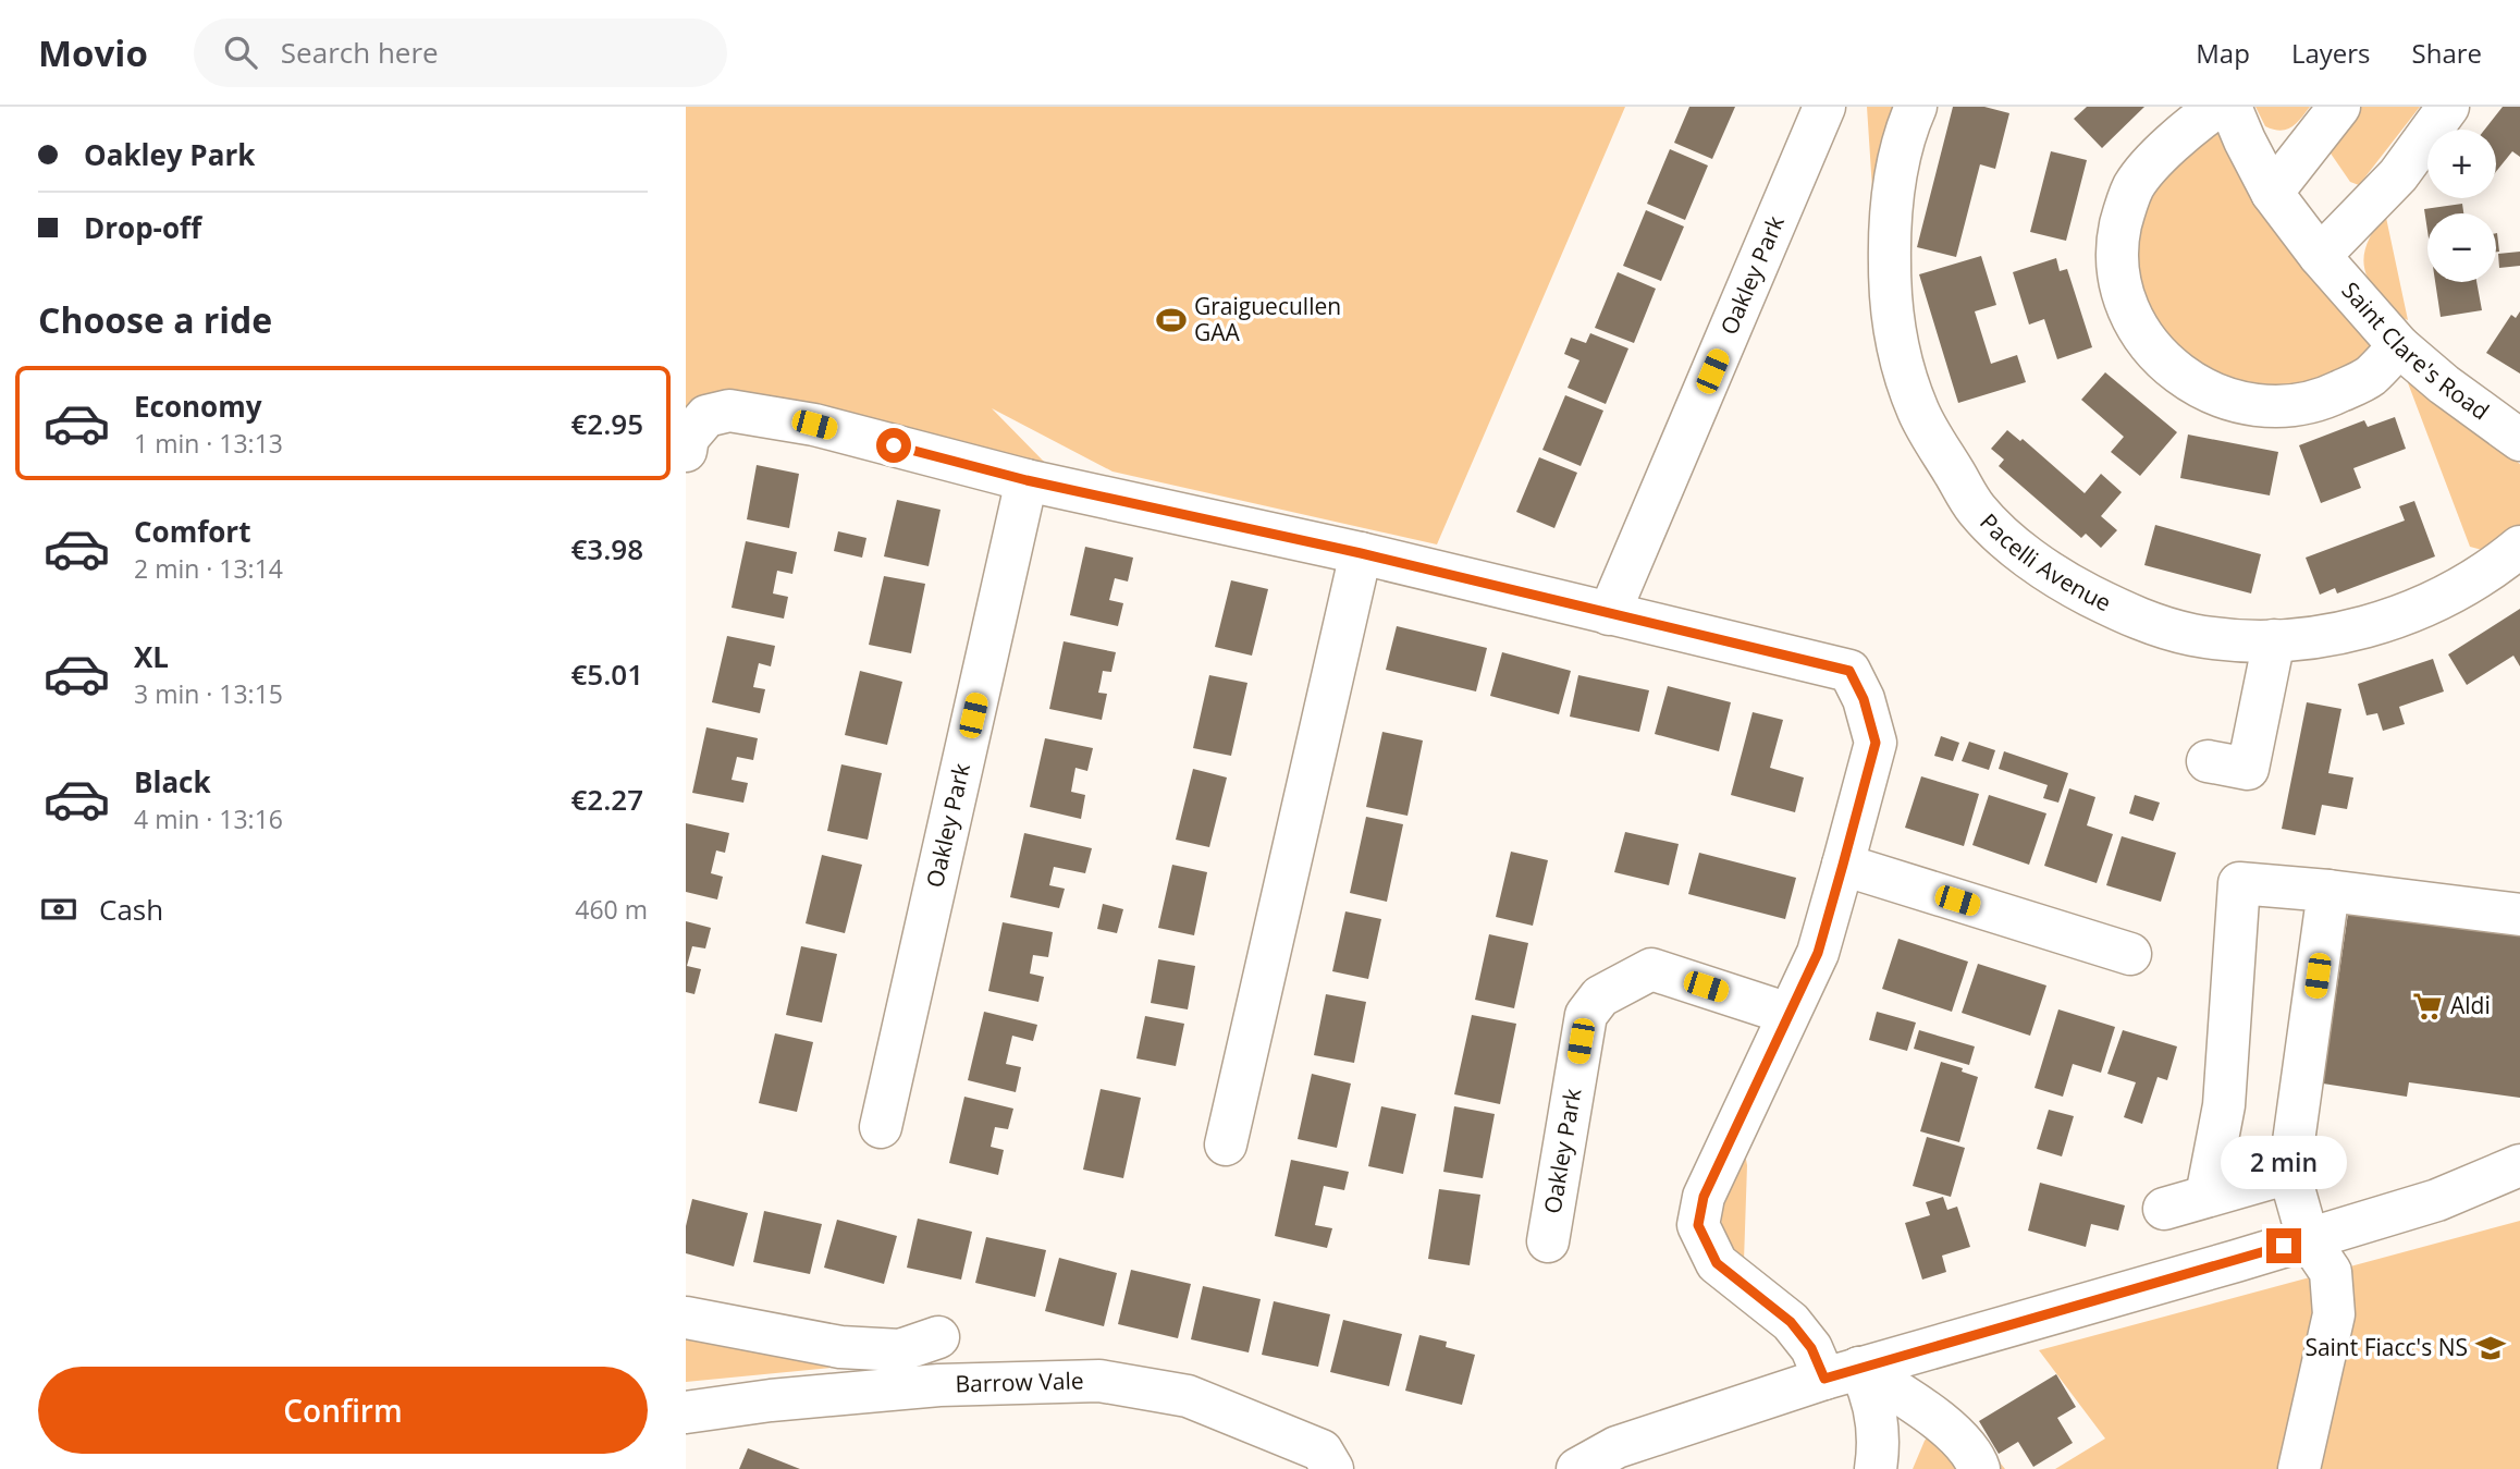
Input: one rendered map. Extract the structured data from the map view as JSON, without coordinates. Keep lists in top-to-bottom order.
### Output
{
  "streets": {
    "street": [
      "Oakley Park",
      "Saint Clare's Road",
      "Pacelli Avenue",
      "Barrow Vale"
    ]
  },
  "places": {
    "sports": ["Graiguecullen GAA"],
    "supermarket": ["Aldi"],
    "school or university": ["Saint Fiacc's NS"]
  },
  "page": {
    "header": "Movio",
    "search": "Search here",
    "nav": ["Map", "Layers", "Share"],
    "banner": ["Oakley Park", "Drop-off"],
    "map_buttons": ["+", "−"],
    "heading": "Choose a ride",
    "list": [
      {
        "name": "Economy",
        "note": "1 min · 13:13",
        "value": "€2.95"
      },
      {
        "name": "Comfort",
        "note": "2 min · 13:14",
        "value": "€3.98"
      },
      {
        "name": "XL",
        "note": "3 min · 13:15",
        "value": "€5.01"
      },
      {
        "name": "Black",
        "note": "4 min · 13:16",
        "value": "€2.27"
      }
    ],
    "pay": ["Cash", "460 m"],
    "bubble": "2 min",
    "buttons": "Confirm"
  }
}
